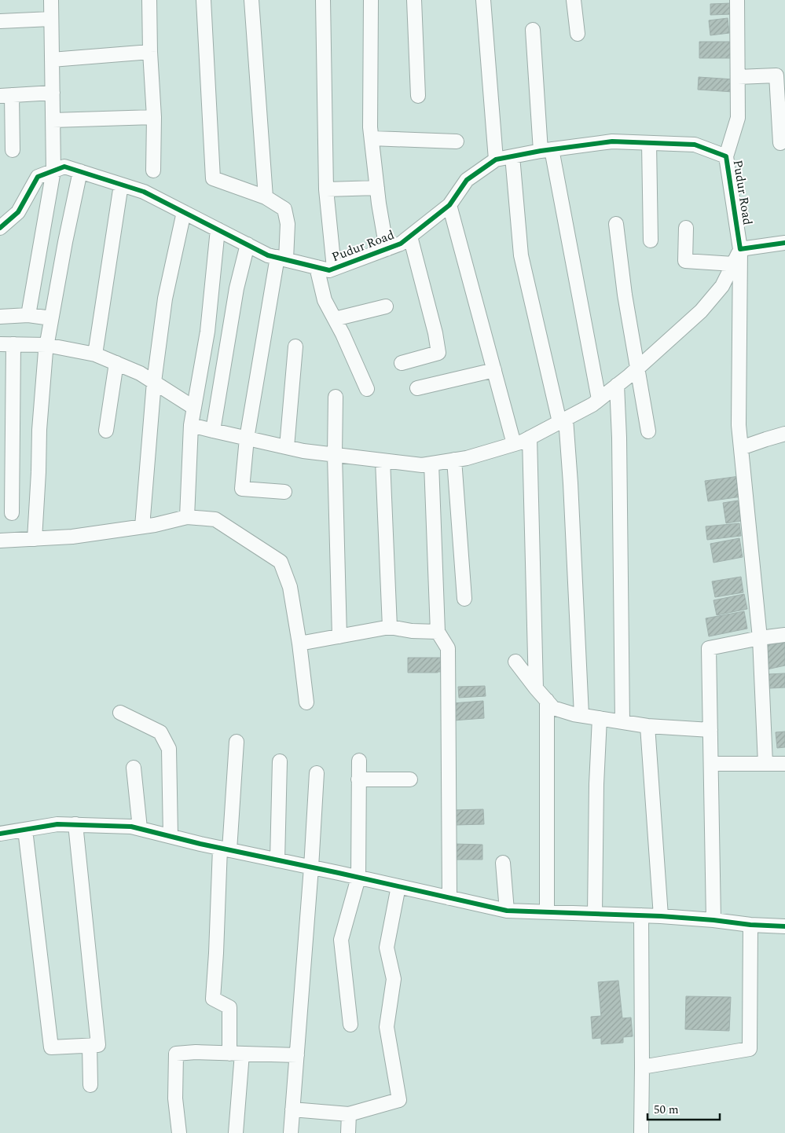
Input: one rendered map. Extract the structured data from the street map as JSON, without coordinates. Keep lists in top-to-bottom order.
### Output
{
  "streets": {
    "street": ["Pudur Road"]
  },
  "scale_bar": "50 m"
}
